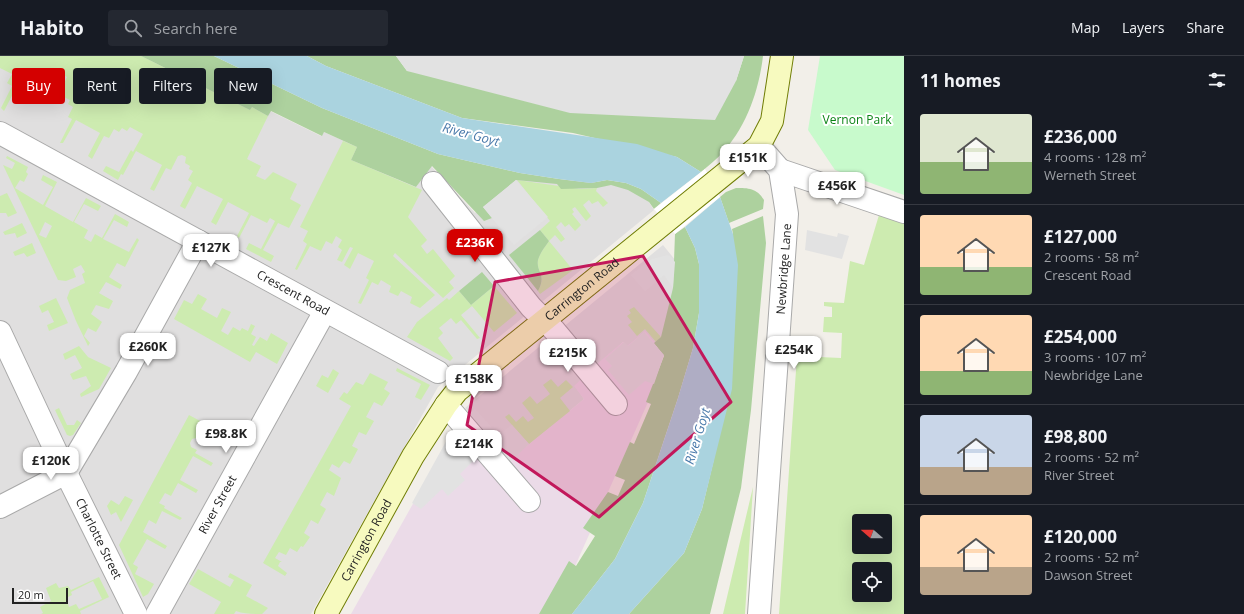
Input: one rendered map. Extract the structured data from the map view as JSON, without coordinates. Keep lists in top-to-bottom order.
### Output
{
  "streets": {
    "main road": ["Carrington Road"],
    "street": [
      "Newbridge Lane",
      "Crescent Road",
      "River Street",
      "Charlotte Street"
    ]
  },
  "crossings": [
    ["Crescent Road", "River Street"]
  ],
  "water": ["River Goyt"],
  "parks": ["Vernon Park"],
  "scale_bar": "20 m",
  "north": "left",
  "page": {
    "header": "Habito",
    "search": "Search here",
    "nav": ["Map", "Layers", "Share"],
    "heading": "11 homes",
    "chip": [
      "Buy",
      "Rent",
      "Filters",
      "New"
    ],
    "list": [
      {
        "name": "£236,000",
        "note": "4 rooms · 128 m² · Werneth Street"
      },
      {
        "name": "£127,000",
        "note": "2 rooms · 58 m² · Crescent Road"
      },
      {
        "name": "£254,000",
        "note": "3 rooms · 107 m² · Newbridge Lane"
      },
      {
        "name": "£98,800",
        "note": "2 rooms · 52 m² · River Street"
      },
      {
        "name": "£120,000",
        "note": "2 rooms · 52 m² · Dawson Street"
      }
    ],
    "price": [
      "£151K",
      "£456K",
      "£236K",
      "£127K",
      "£260K",
      "£254K",
      "£215K",
      "£158K",
      "£98.8K",
      "£214K",
      "£120K"
    ],
    "scale": "20 m"
  }
}
